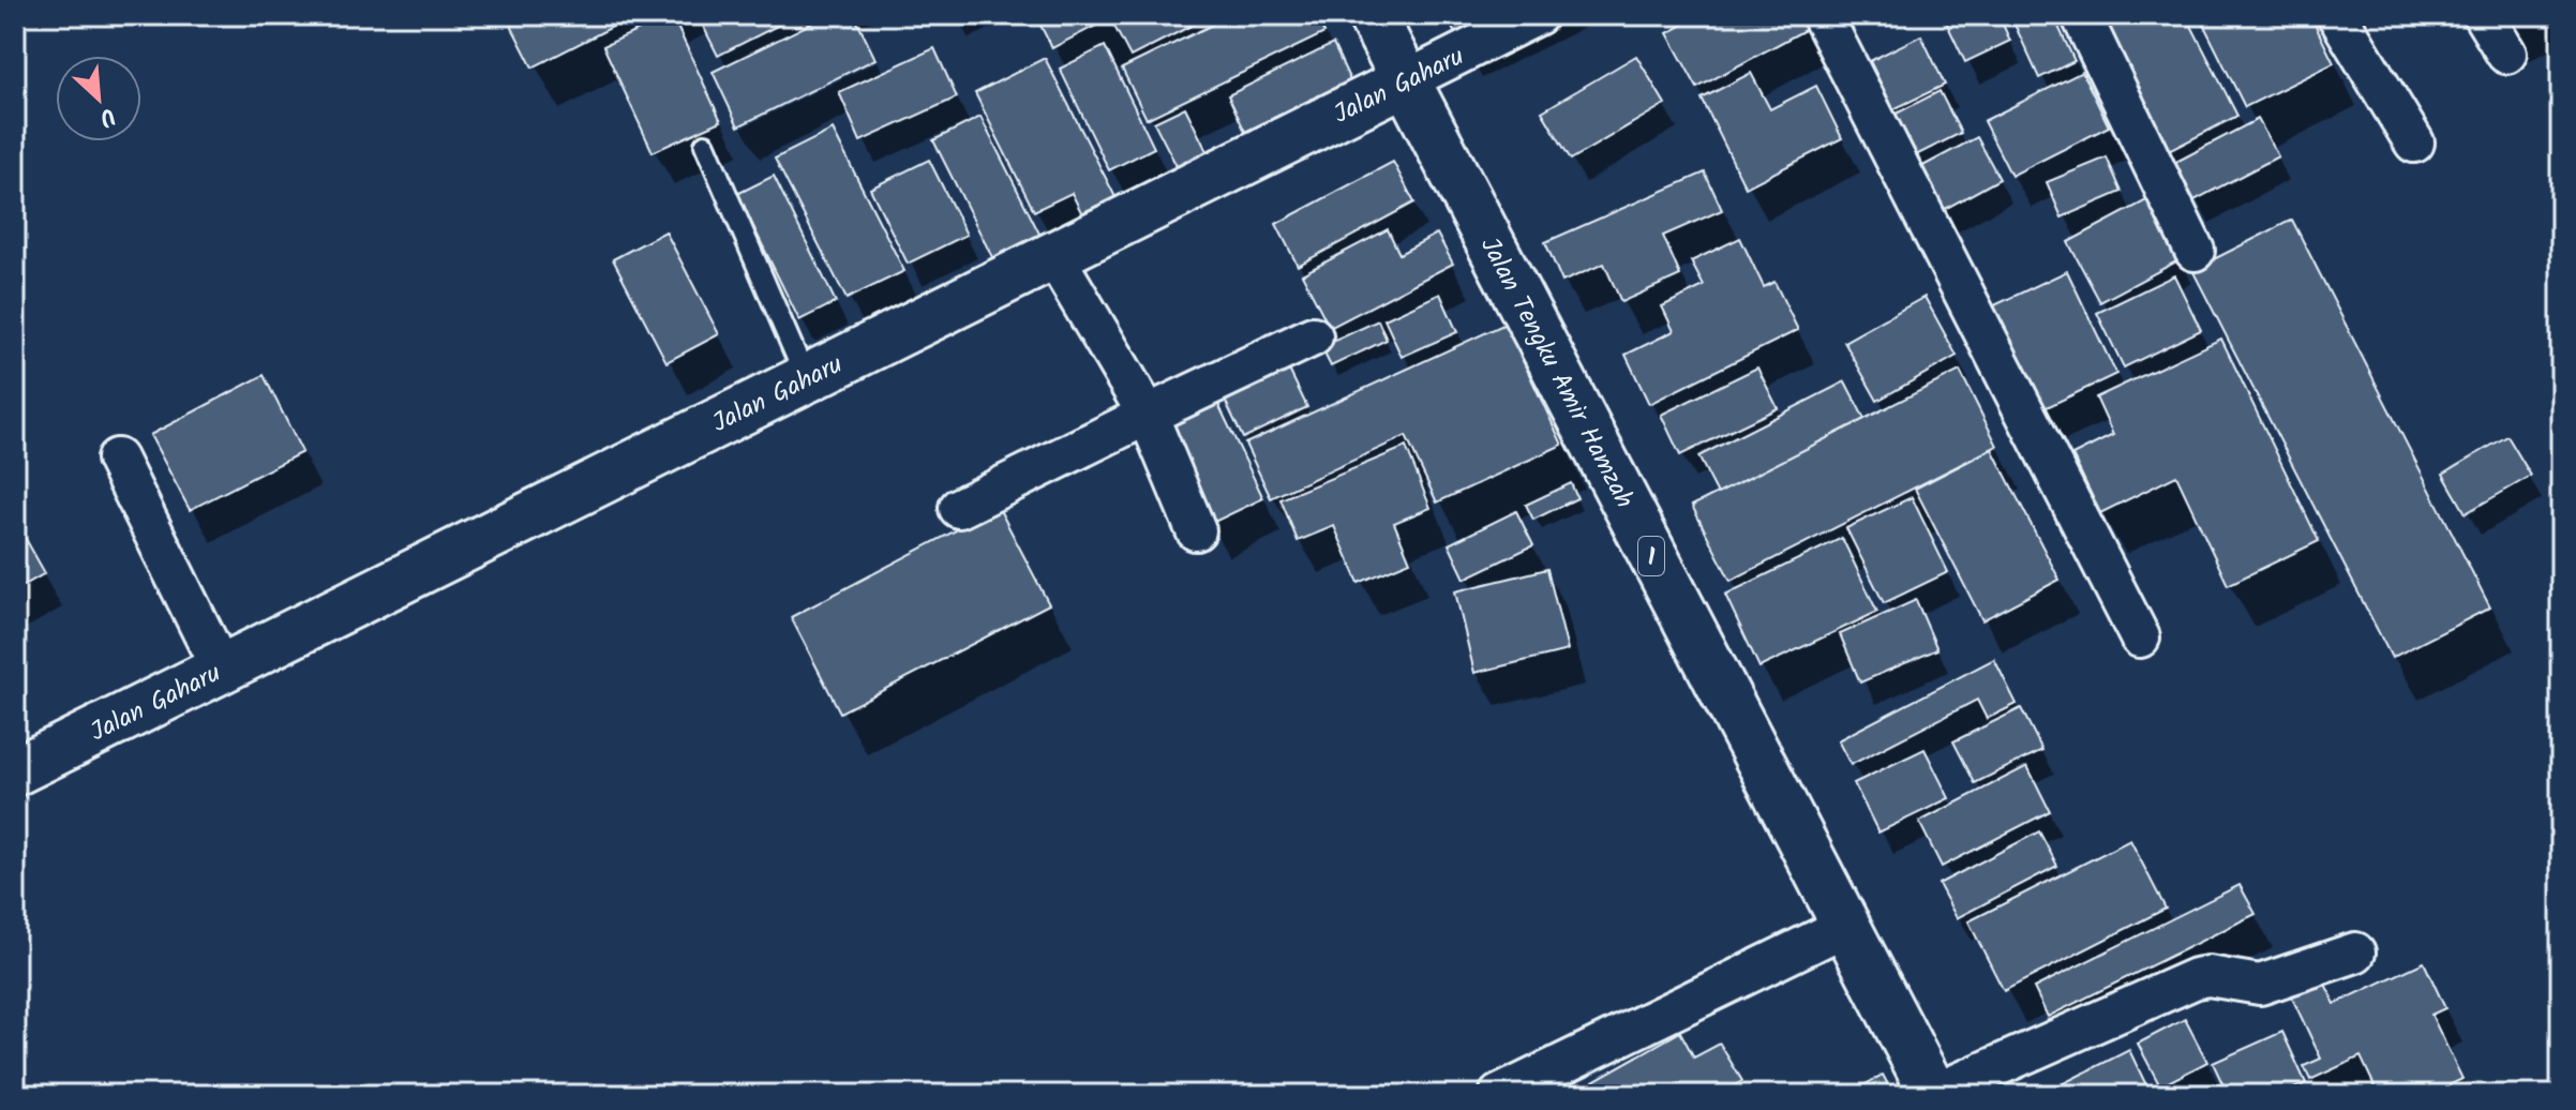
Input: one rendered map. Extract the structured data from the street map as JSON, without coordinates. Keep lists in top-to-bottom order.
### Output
{
  "streets": {
    "street": ["Jalan Gaharu", "Jalan Tengku Amir Hamzah", "1"]
  },
  "crossings": [
    ["Jalan Gaharu", "Jalan Tengku Amir Hamzah"]
  ],
  "north": "bottom right"
}
